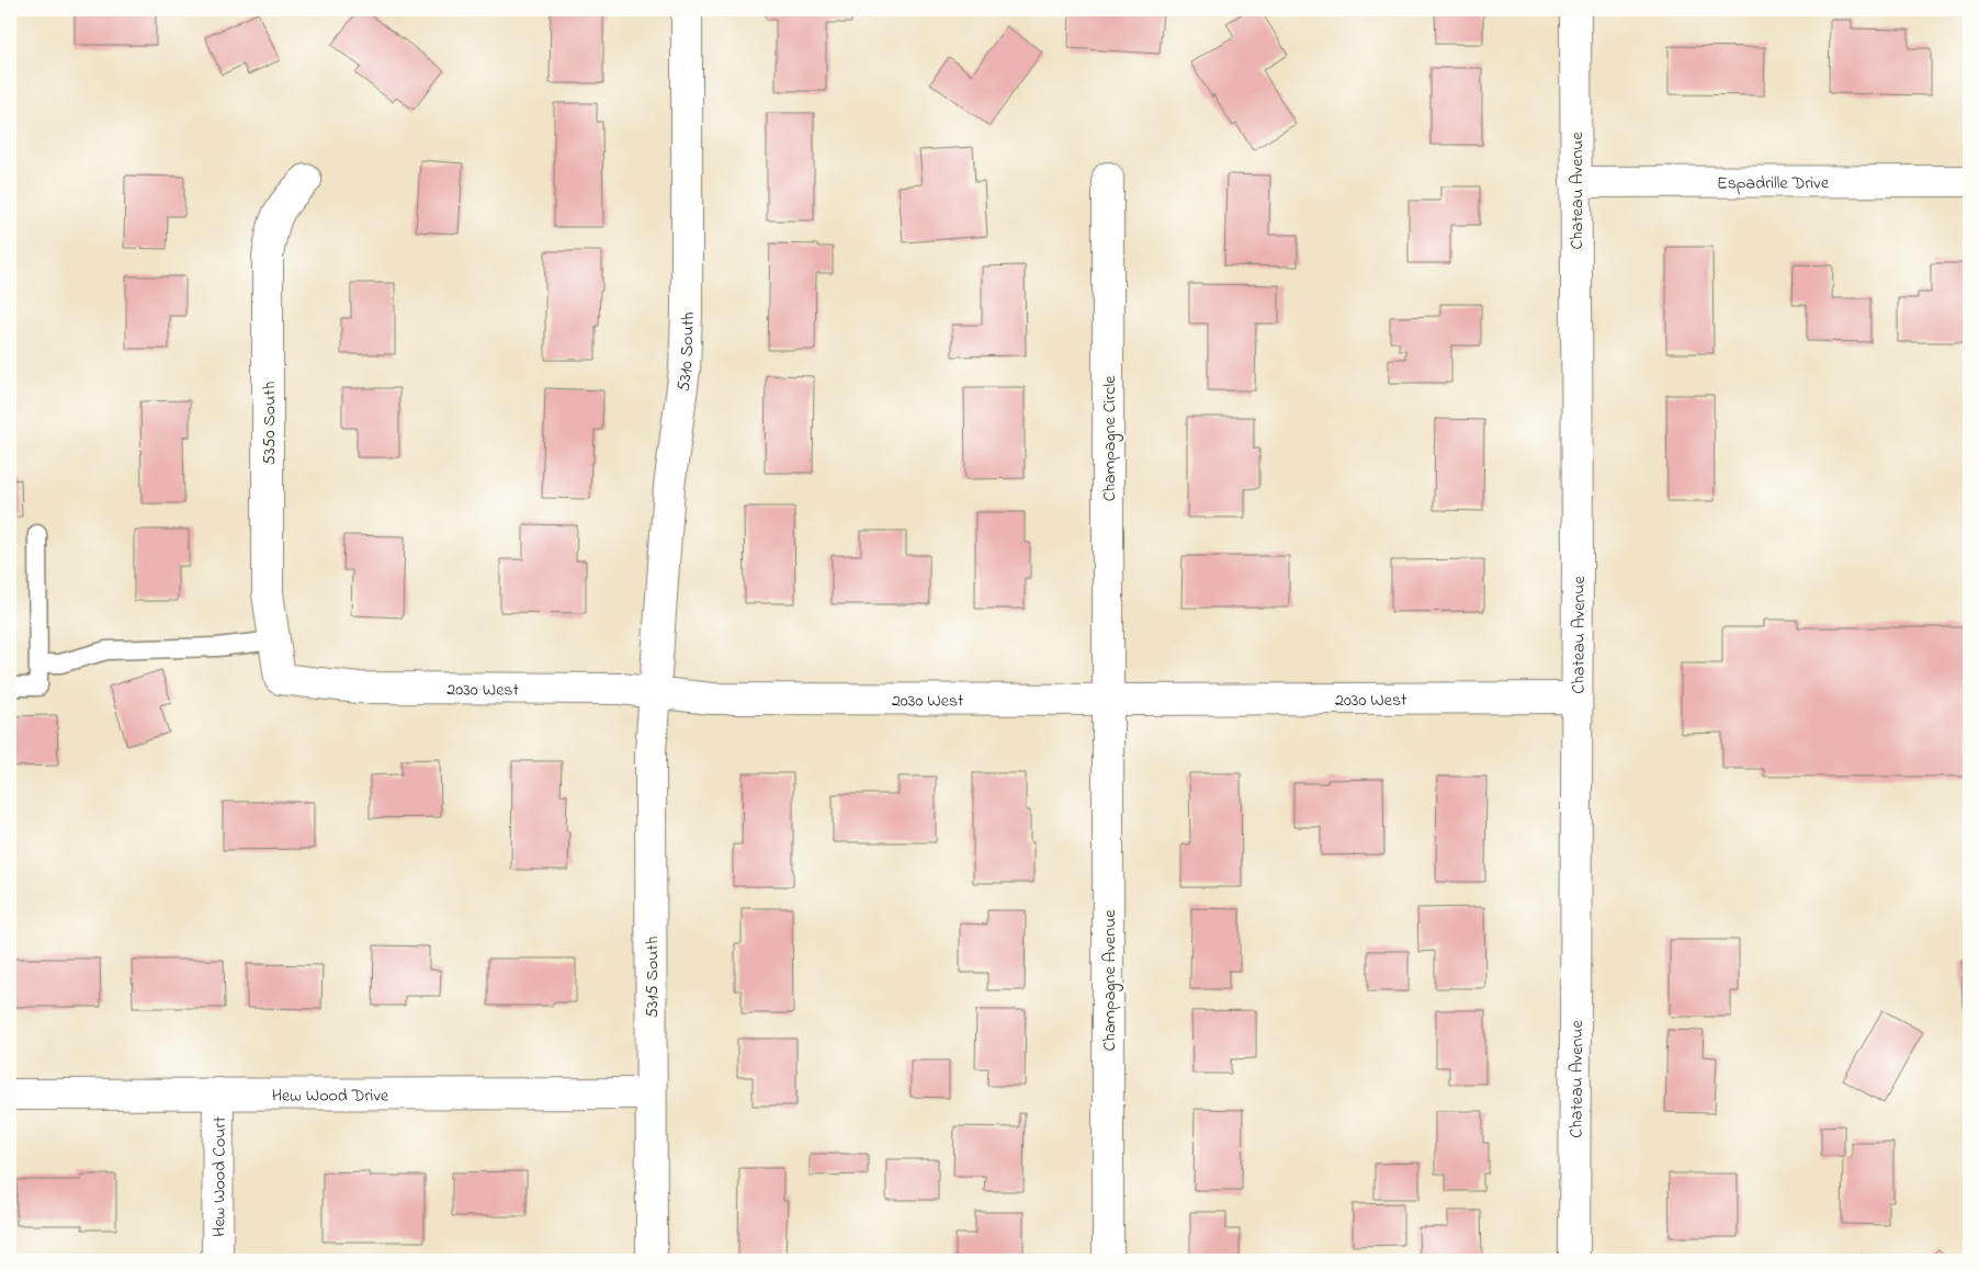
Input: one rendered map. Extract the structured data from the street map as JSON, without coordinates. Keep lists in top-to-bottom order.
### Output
{
  "streets": {
    "street": [
      "Espadrille Drive",
      "Chateau Avenue",
      "5310 South",
      "5350 South",
      "Champagne Circle",
      "2030 West",
      "5315 South",
      "Champagne Avenue",
      "Hew Wood Drive",
      "Hew Wood Court"
    ]
  },
  "crossings": [
    ["Espadrille Drive", "Chateau Avenue"],
    ["Chateau Avenue", "2030 West"],
    ["5310 South", "2030 West"],
    ["5310 South", "5315 South"],
    ["5350 South", "2030 West"],
    ["Champagne Circle", "2030 West"],
    ["Champagne Circle", "Champagne Avenue"],
    ["2030 West", "5315 South"],
    ["2030 West", "Champagne Avenue"],
    ["5315 South", "Hew Wood Drive"],
    ["Hew Wood Drive", "Hew Wood Court"]
  ]
}
